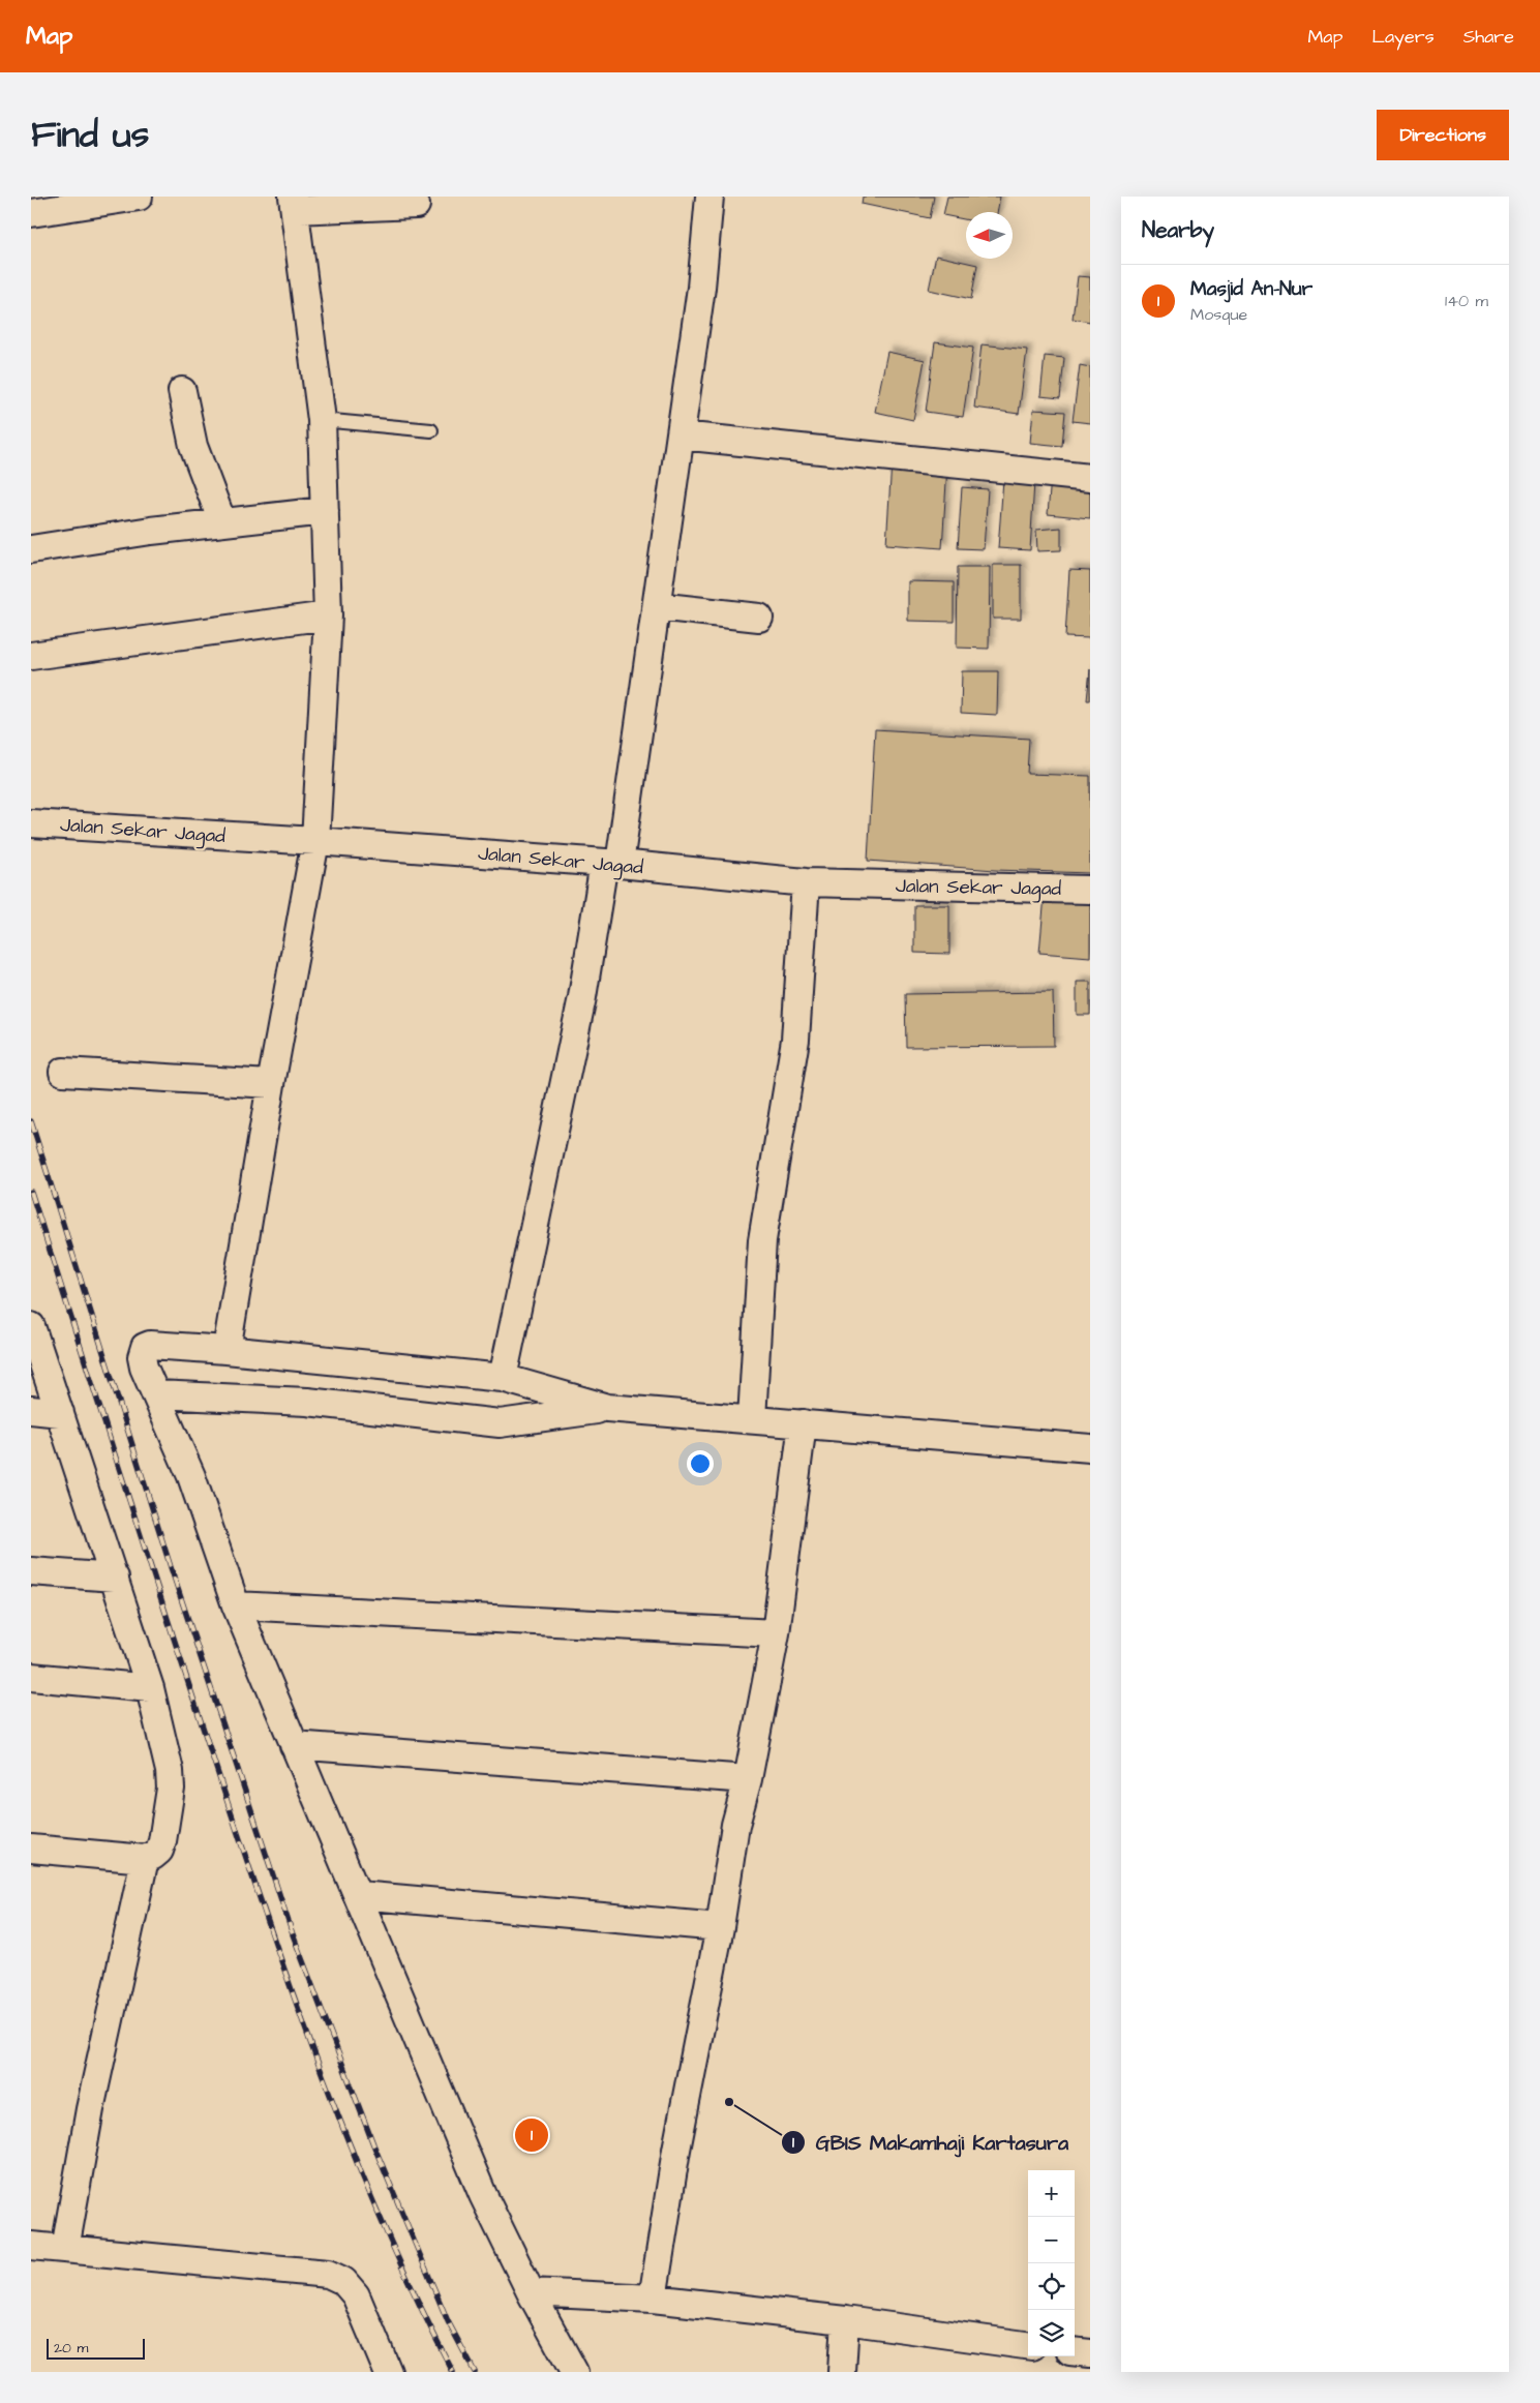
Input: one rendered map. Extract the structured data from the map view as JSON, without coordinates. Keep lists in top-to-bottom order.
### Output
{
  "streets": {
    "street": ["Jalan Sekar Jagad"]
  },
  "places": ["GBIS Makamhaji Kartasura"],
  "scale_bar": "20 m",
  "north": "left",
  "page": {
    "header": "Map",
    "nav": ["Map", "Layers", "Share"],
    "title": "Find us",
    "buttons": "Directions",
    "heading": "Nearby",
    "list": [
      {
        "mark": "1",
        "name": "Masjid An-Nur",
        "note": "Mosque",
        "value": "140 m"
      }
    ],
    "pins": "1",
    "map_buttons": ["+", "−"],
    "scale": "20 m"
  }
}
